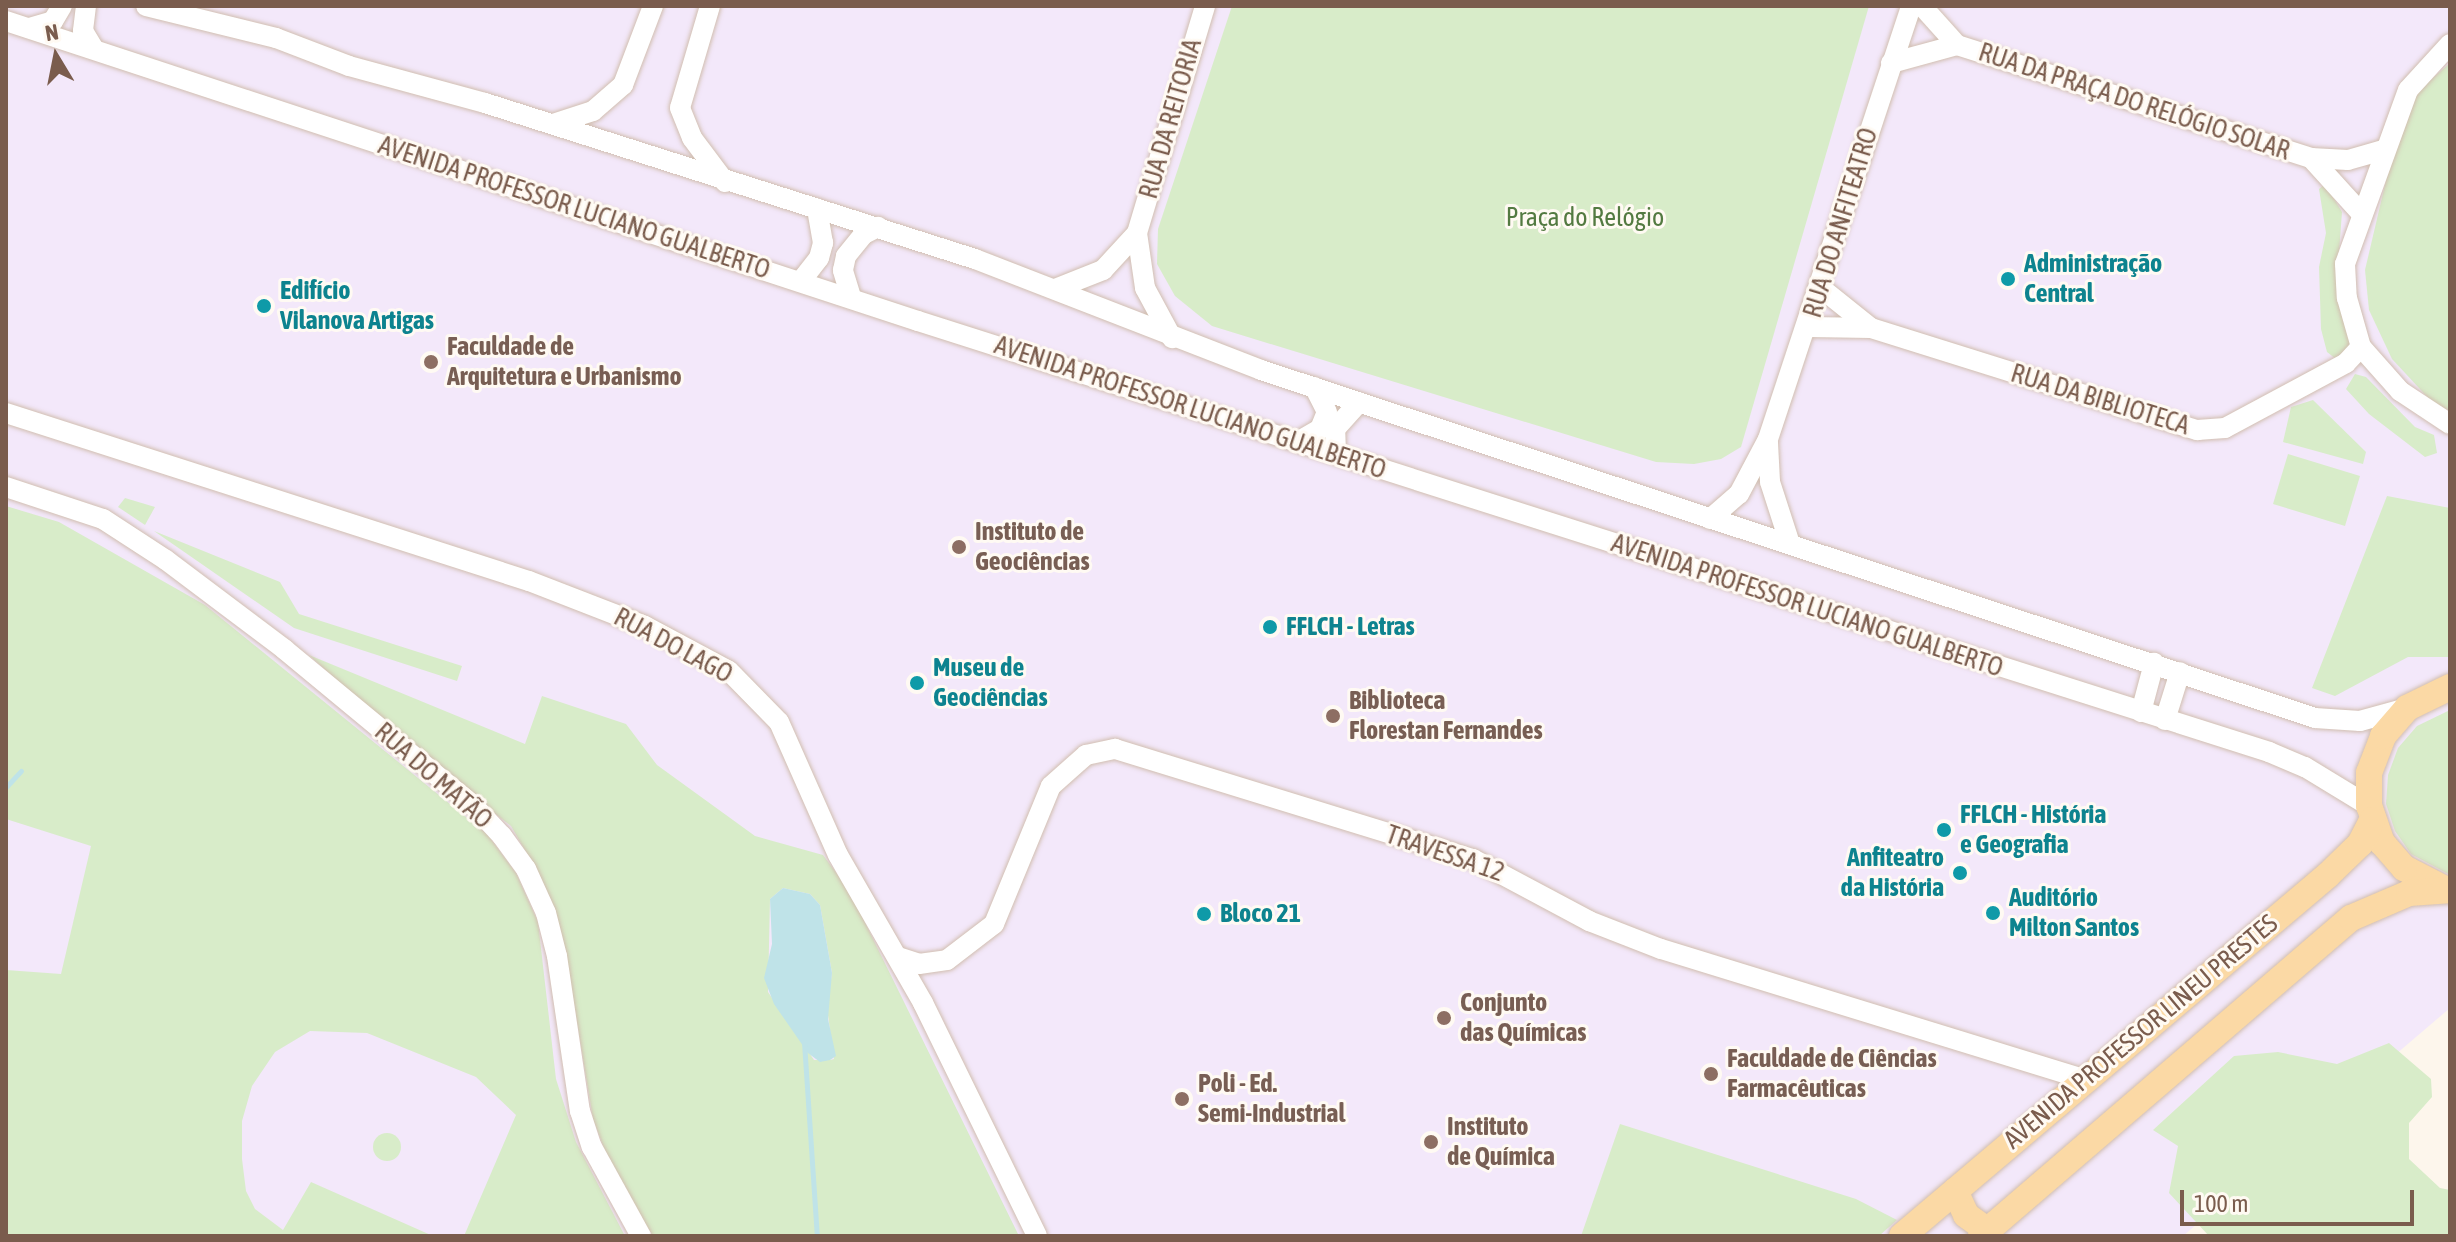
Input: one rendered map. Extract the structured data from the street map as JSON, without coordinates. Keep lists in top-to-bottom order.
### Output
{
  "streets": {
    "main road": ["AVENIDA PROFESSOR LINEU PRESTES"],
    "street": [
      "RUA DA PRAÇA DO RELÓGIO SOLAR",
      "RUA DA REITORIA",
      "AVENIDA PROFESSOR LUCIANO GUALBERTO",
      "RUA DO ANFITEATRO",
      "RUA DA BIBLIOTECA",
      "RUA DO LAGO",
      "RUA DO MATÃO",
      "TRAVESSA 12"
    ]
  },
  "crossings": [
    ["RUA DA PRAÇA DO RELÓGIO SOLAR", "RUA DO ANFITEATRO"],
    ["RUA DA REITORIA", "AVENIDA PROFESSOR LUCIANO GUALBERTO"],
    ["AVENIDA PROFESSOR LUCIANO GUALBERTO", "RUA DO ANFITEATRO"],
    ["AVENIDA PROFESSOR LUCIANO GUALBERTO", "AVENIDA PROFESSOR LINEU PRESTES"],
    ["RUA DO ANFITEATRO", "RUA DA BIBLIOTECA"],
    ["RUA DO LAGO", "TRAVESSA 12"],
    ["TRAVESSA 12", "AVENIDA PROFESSOR LINEU PRESTES"]
  ],
  "parks": ["Praça do Relógio"],
  "places": [
    "Administração Central",
    "Edifício Vilanova Artigas",
    "Faculdade de Arquitetura e Urbanismo",
    "Instituto de Geociências",
    "FFLCH - Letras",
    "Museu de Geociências",
    "Biblioteca Florestan Fernandes",
    "FFLCH - História e Geografia",
    "Anfiteatro da História",
    "Auditório Milton Santos",
    "Bloco 21",
    "Conjunto das Químicas",
    "Faculdade de Ciências Farmacêuticas",
    "Poli - Ed. Semi-Industrial",
    "Instituto de Química"
  ],
  "scale_bar": "100 m",
  "north": "top"
}
